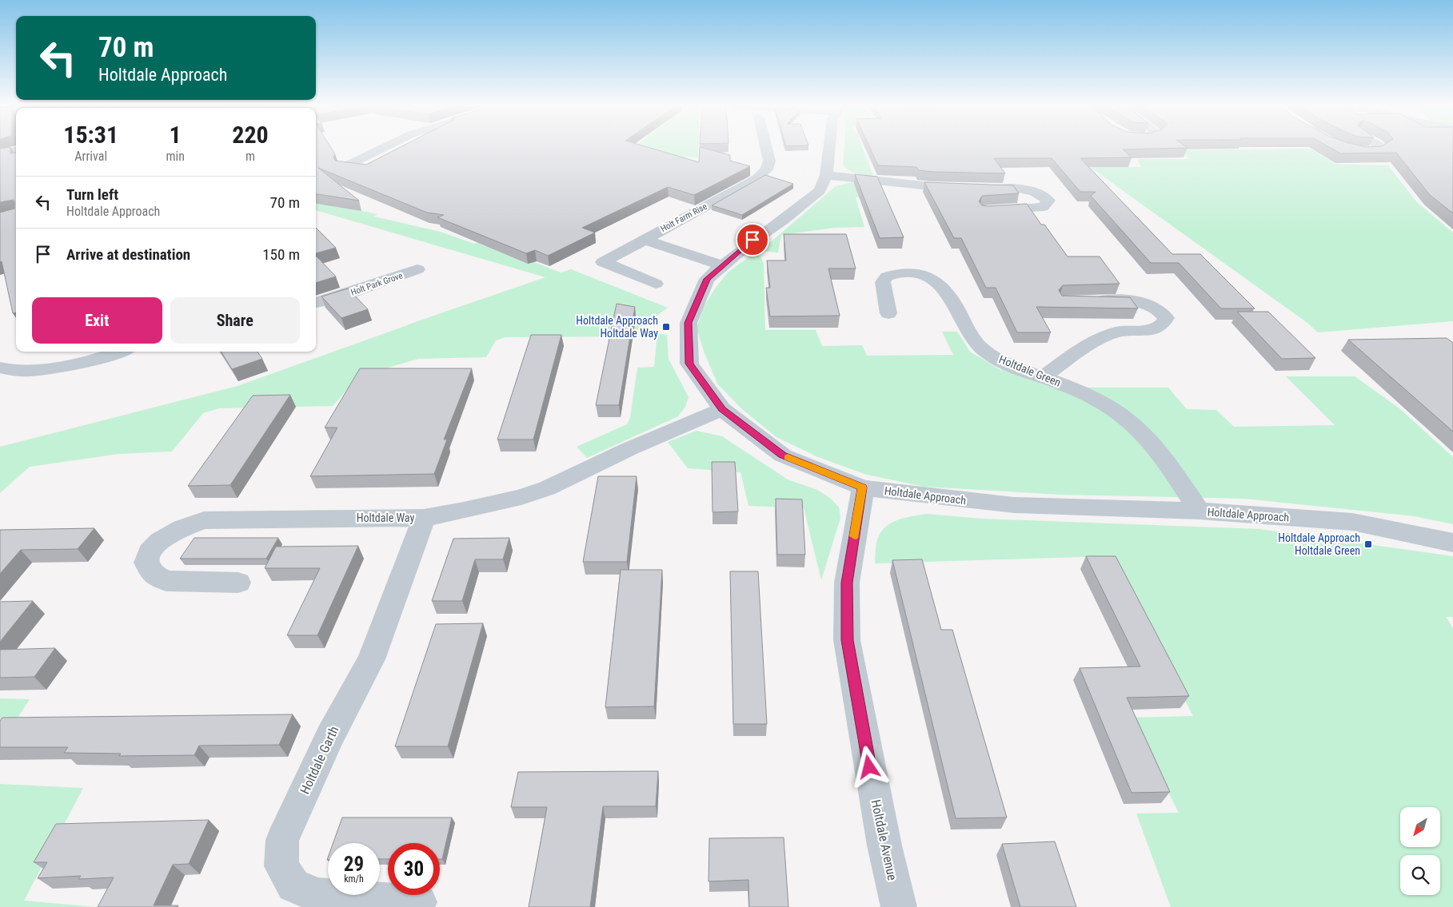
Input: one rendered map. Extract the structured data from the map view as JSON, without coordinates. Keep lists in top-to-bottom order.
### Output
{
  "streets": {
    "street": [
      "Holt Farm Rise",
      "Holt Park Grove",
      "Holtdale Green",
      "Holtdale Approach",
      "Holtdale Way",
      "Holtdale Garth",
      "Holtdale Avenue"
    ]
  },
  "crossings": [
    ["Holtdale Green", "Holtdale Approach"],
    ["Holtdale Approach", "Holtdale Way"],
    ["Holtdale Approach", "Holtdale Avenue"],
    ["Holtdale Way", "Holtdale Garth"]
  ],
  "places": {
    "transit": ["Holtdale Approach Holtdale Way", "Holtdale Approach Holtdale Green"]
  },
  "north": "bottom left",
  "page": {
    "turn": ["70 m", "Holtdale Approach"],
    "eta": [
      "15:31",
      "Arrival",
      "1",
      "min",
      "220",
      "m"
    ],
    "list": [
      {
        "name": "Turn left",
        "note": "Holtdale Approach",
        "value": "70 m"
      },
      {
        "name": "Arrive at destination",
        "value": "150 m"
      }
    ],
    "buttons": ["Exit", "Share"],
    "speed": "29 km/h",
    "limit": "30"
  }
}
